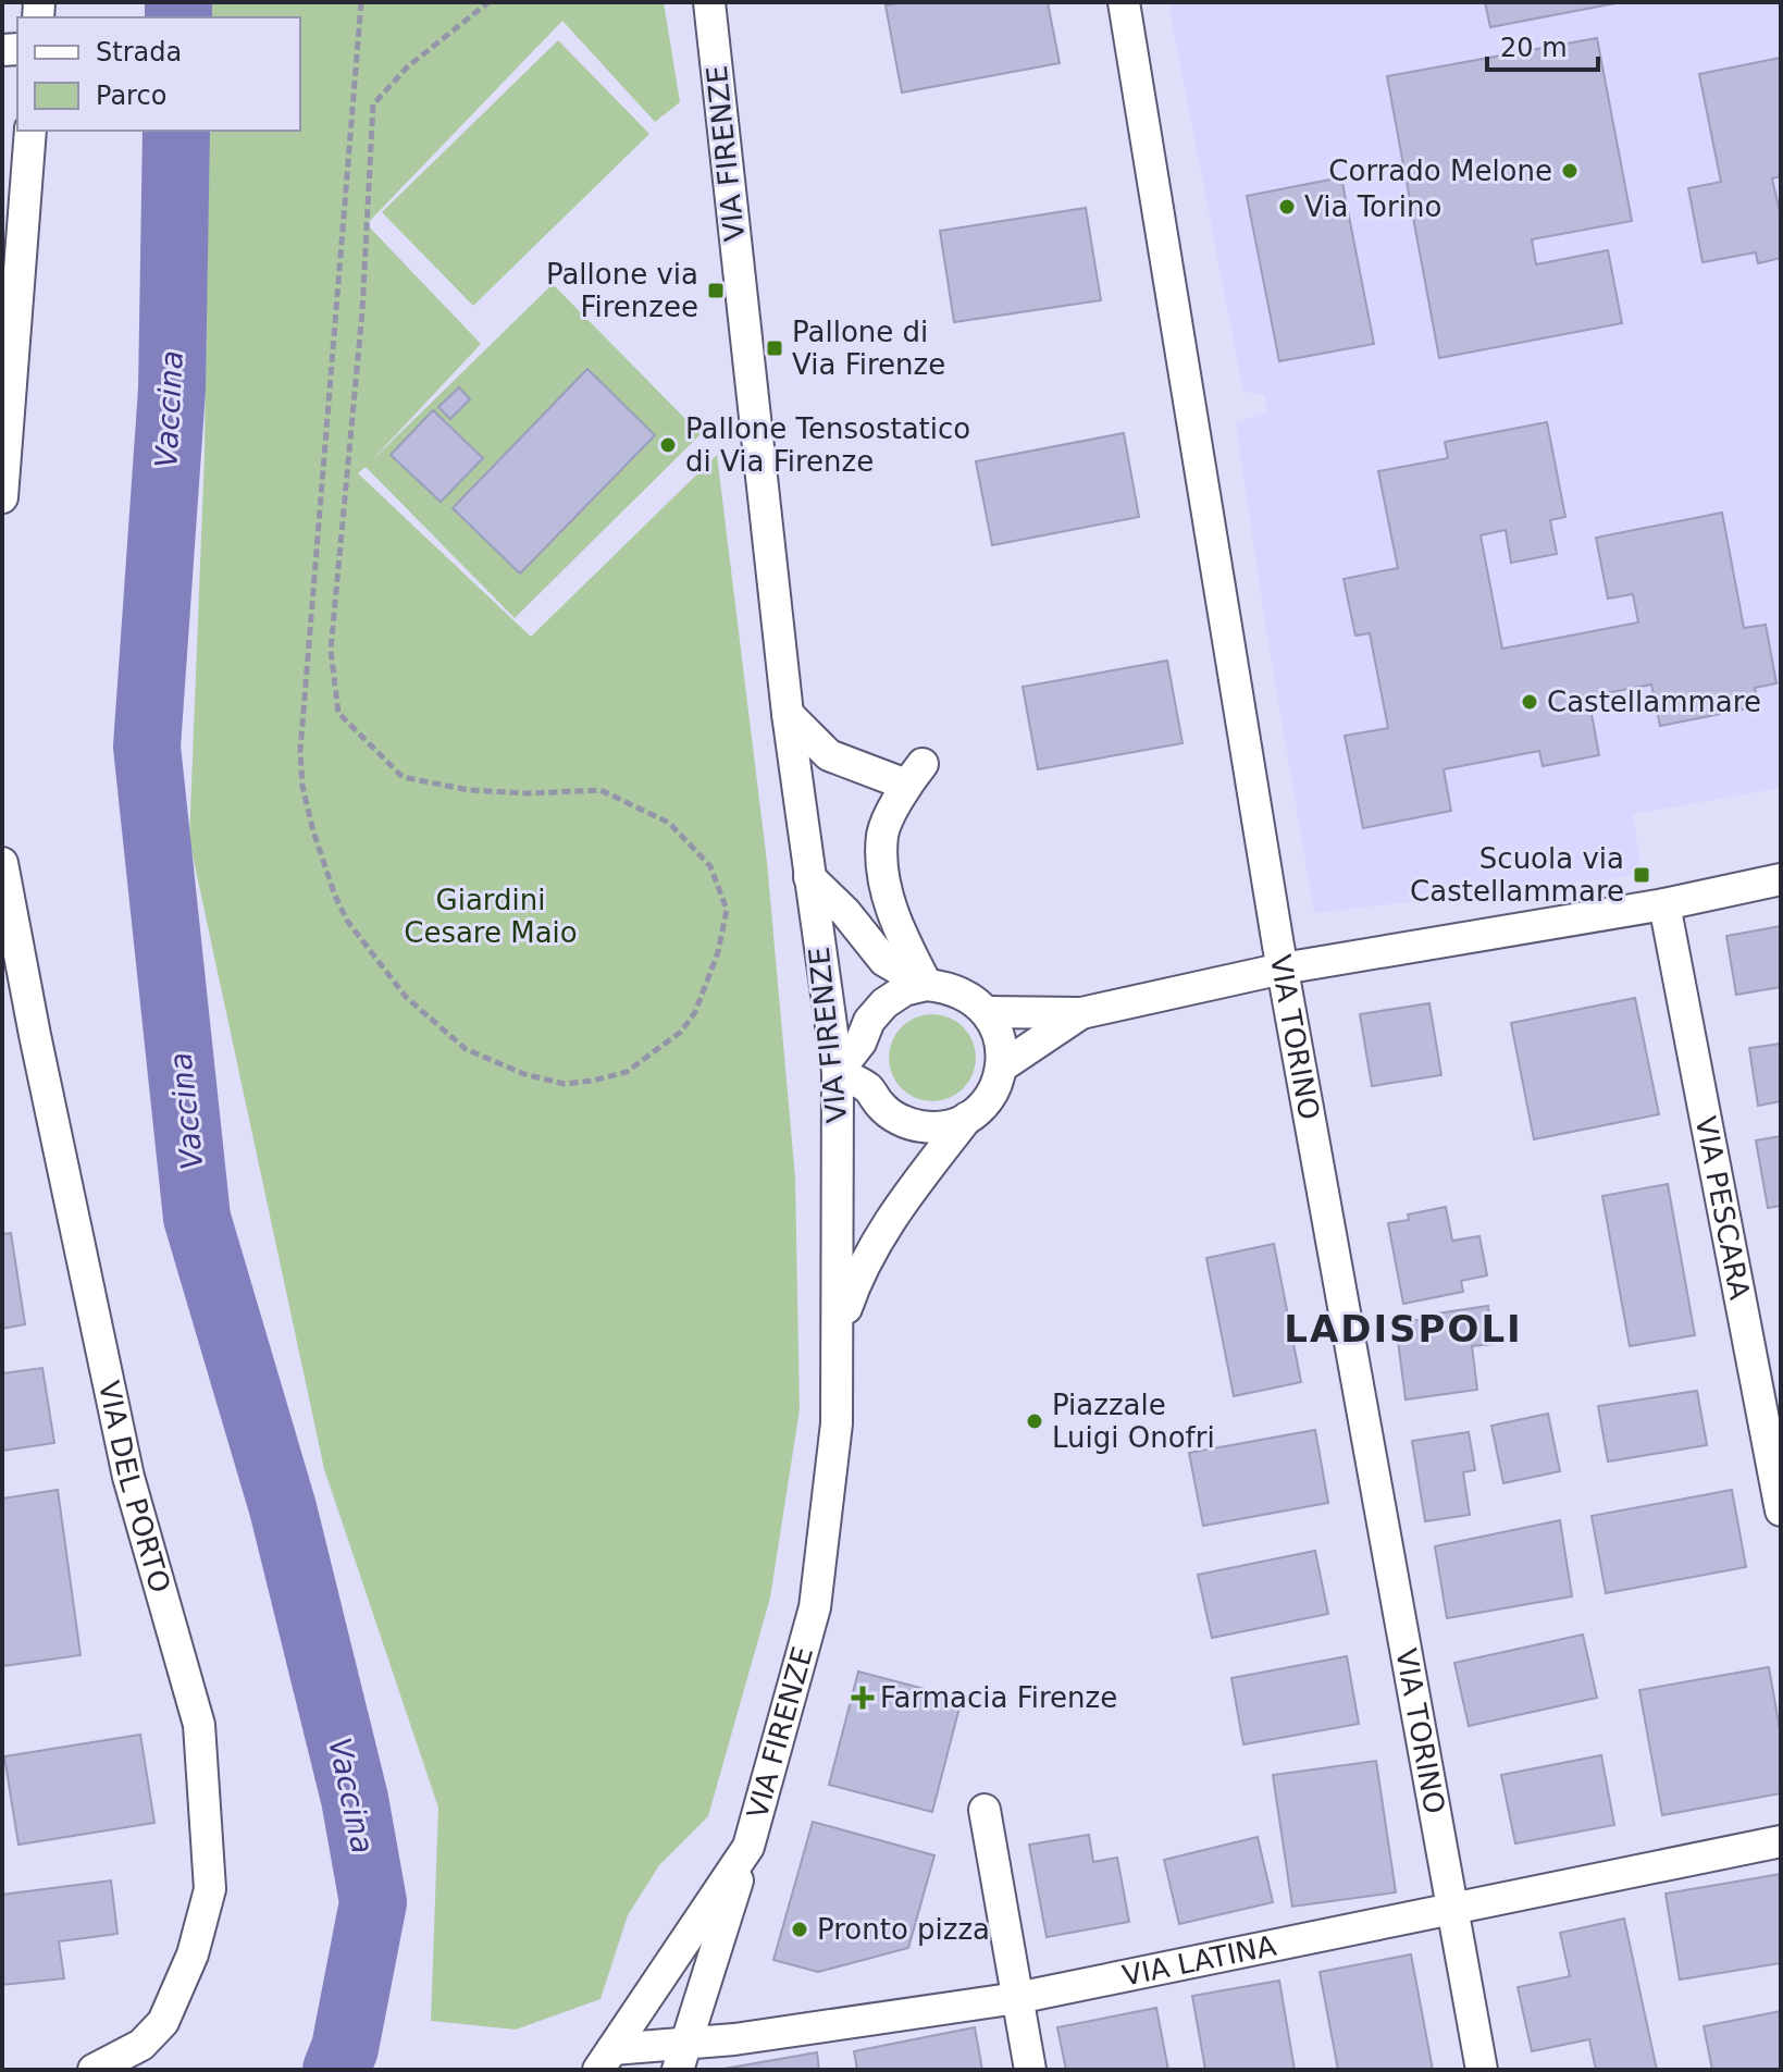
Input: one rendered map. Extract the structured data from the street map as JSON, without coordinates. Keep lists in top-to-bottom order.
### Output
{
  "streets": {
    "street": [
      "VIA FIRENZE",
      "VIA TORINO",
      "VIA PESCARA",
      "VIA DEL PORTO",
      "VIA LATINA"
    ]
  },
  "crossings": [
    ["VIA FIRENZE", "VIA LATINA"],
    ["VIA TORINO", "VIA LATINA"]
  ],
  "districts": ["LADISPOLI"],
  "water": ["Vaccina"],
  "parks": ["Giardini Cesare Maio"],
  "places": {
    "other": [
      "Corrado Melone",
      "Via Torino",
      "Pallone Tensostatico di Via Firenze",
      "Castellammare",
      "Piazzale Luigi Onofri",
      "Pronto pizza"
    ],
    "transit": ["Pallone via Firenzee", "Pallone di Via Firenze", "Scuola via Castellammare"],
    "health": ["Farmacia Firenze"]
  },
  "legend": ["Strada", "Parco"],
  "scale_bar": "20 m"
}
